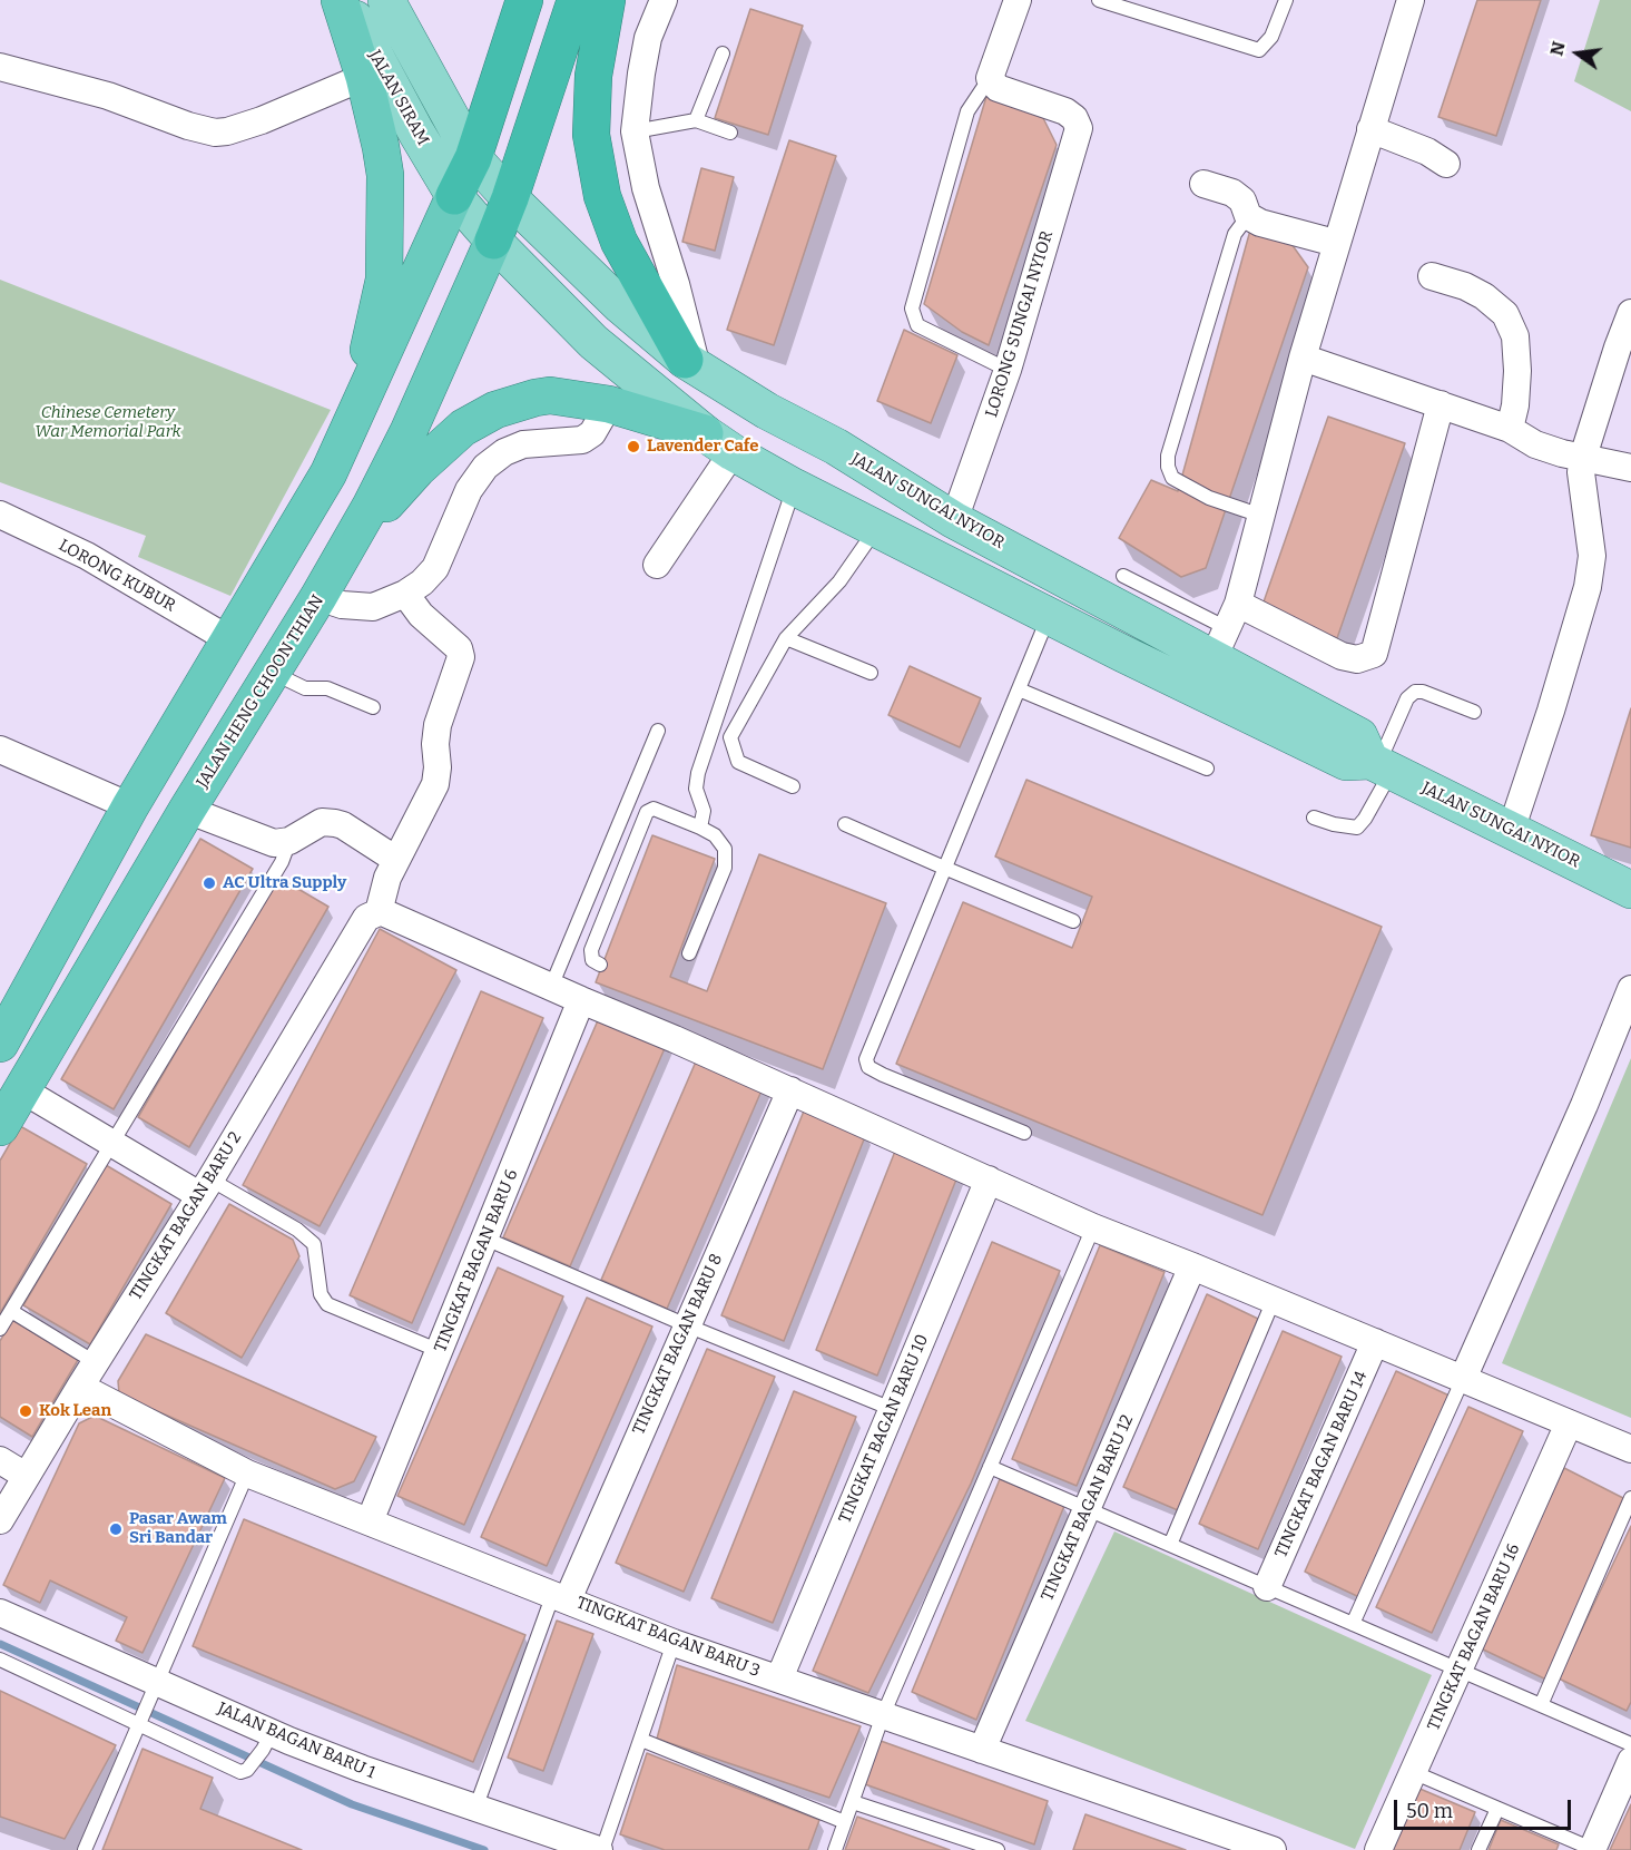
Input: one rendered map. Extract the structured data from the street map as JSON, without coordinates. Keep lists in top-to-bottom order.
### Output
{
  "streets": {
    "highway": ["JALAN HENG CHOON THIAN"],
    "main road": ["JALAN SIRAM", "JALAN SUNGAI NYIOR"],
    "street": [
      "LORONG SUNGAI NYIOR",
      "LORONG KUBUR",
      "TINGKAT BAGAN BARU 2",
      "TINGKAT BAGAN BARU 6",
      "TINGKAT BAGAN BARU 8",
      "TINGKAT BAGAN BARU 10",
      "TINGKAT BAGAN BARU 14",
      "TINGKAT BAGAN BARU 12",
      "TINGKAT BAGAN BARU 3",
      "TINGKAT BAGAN BARU 16",
      "JALAN BAGAN BARU 1"
    ]
  },
  "crossings": [
    ["JALAN SIRAM", "JALAN SUNGAI NYIOR"],
    ["JALAN SIRAM", "JALAN HENG CHOON THIAN"],
    ["LORONG SUNGAI NYIOR", "JALAN SUNGAI NYIOR"],
    ["JALAN SUNGAI NYIOR", "JALAN HENG CHOON THIAN"],
    ["TINGKAT BAGAN BARU 2", "TINGKAT BAGAN BARU 3"],
    ["TINGKAT BAGAN BARU 6", "TINGKAT BAGAN BARU 3"],
    ["TINGKAT BAGAN BARU 8", "TINGKAT BAGAN BARU 3"],
    ["TINGKAT BAGAN BARU 10", "TINGKAT BAGAN BARU 3"],
    ["TINGKAT BAGAN BARU 12", "TINGKAT BAGAN BARU 3"]
  ],
  "parks": ["Chinese Cemetery War Memorial Park"],
  "places": [
    "Lavender Cafe",
    "AC Ultra Supply",
    "Kok Lean",
    "Pasar Awam Sri Bandar"
  ],
  "scale_bar": "50 m",
  "north": "left"
}
